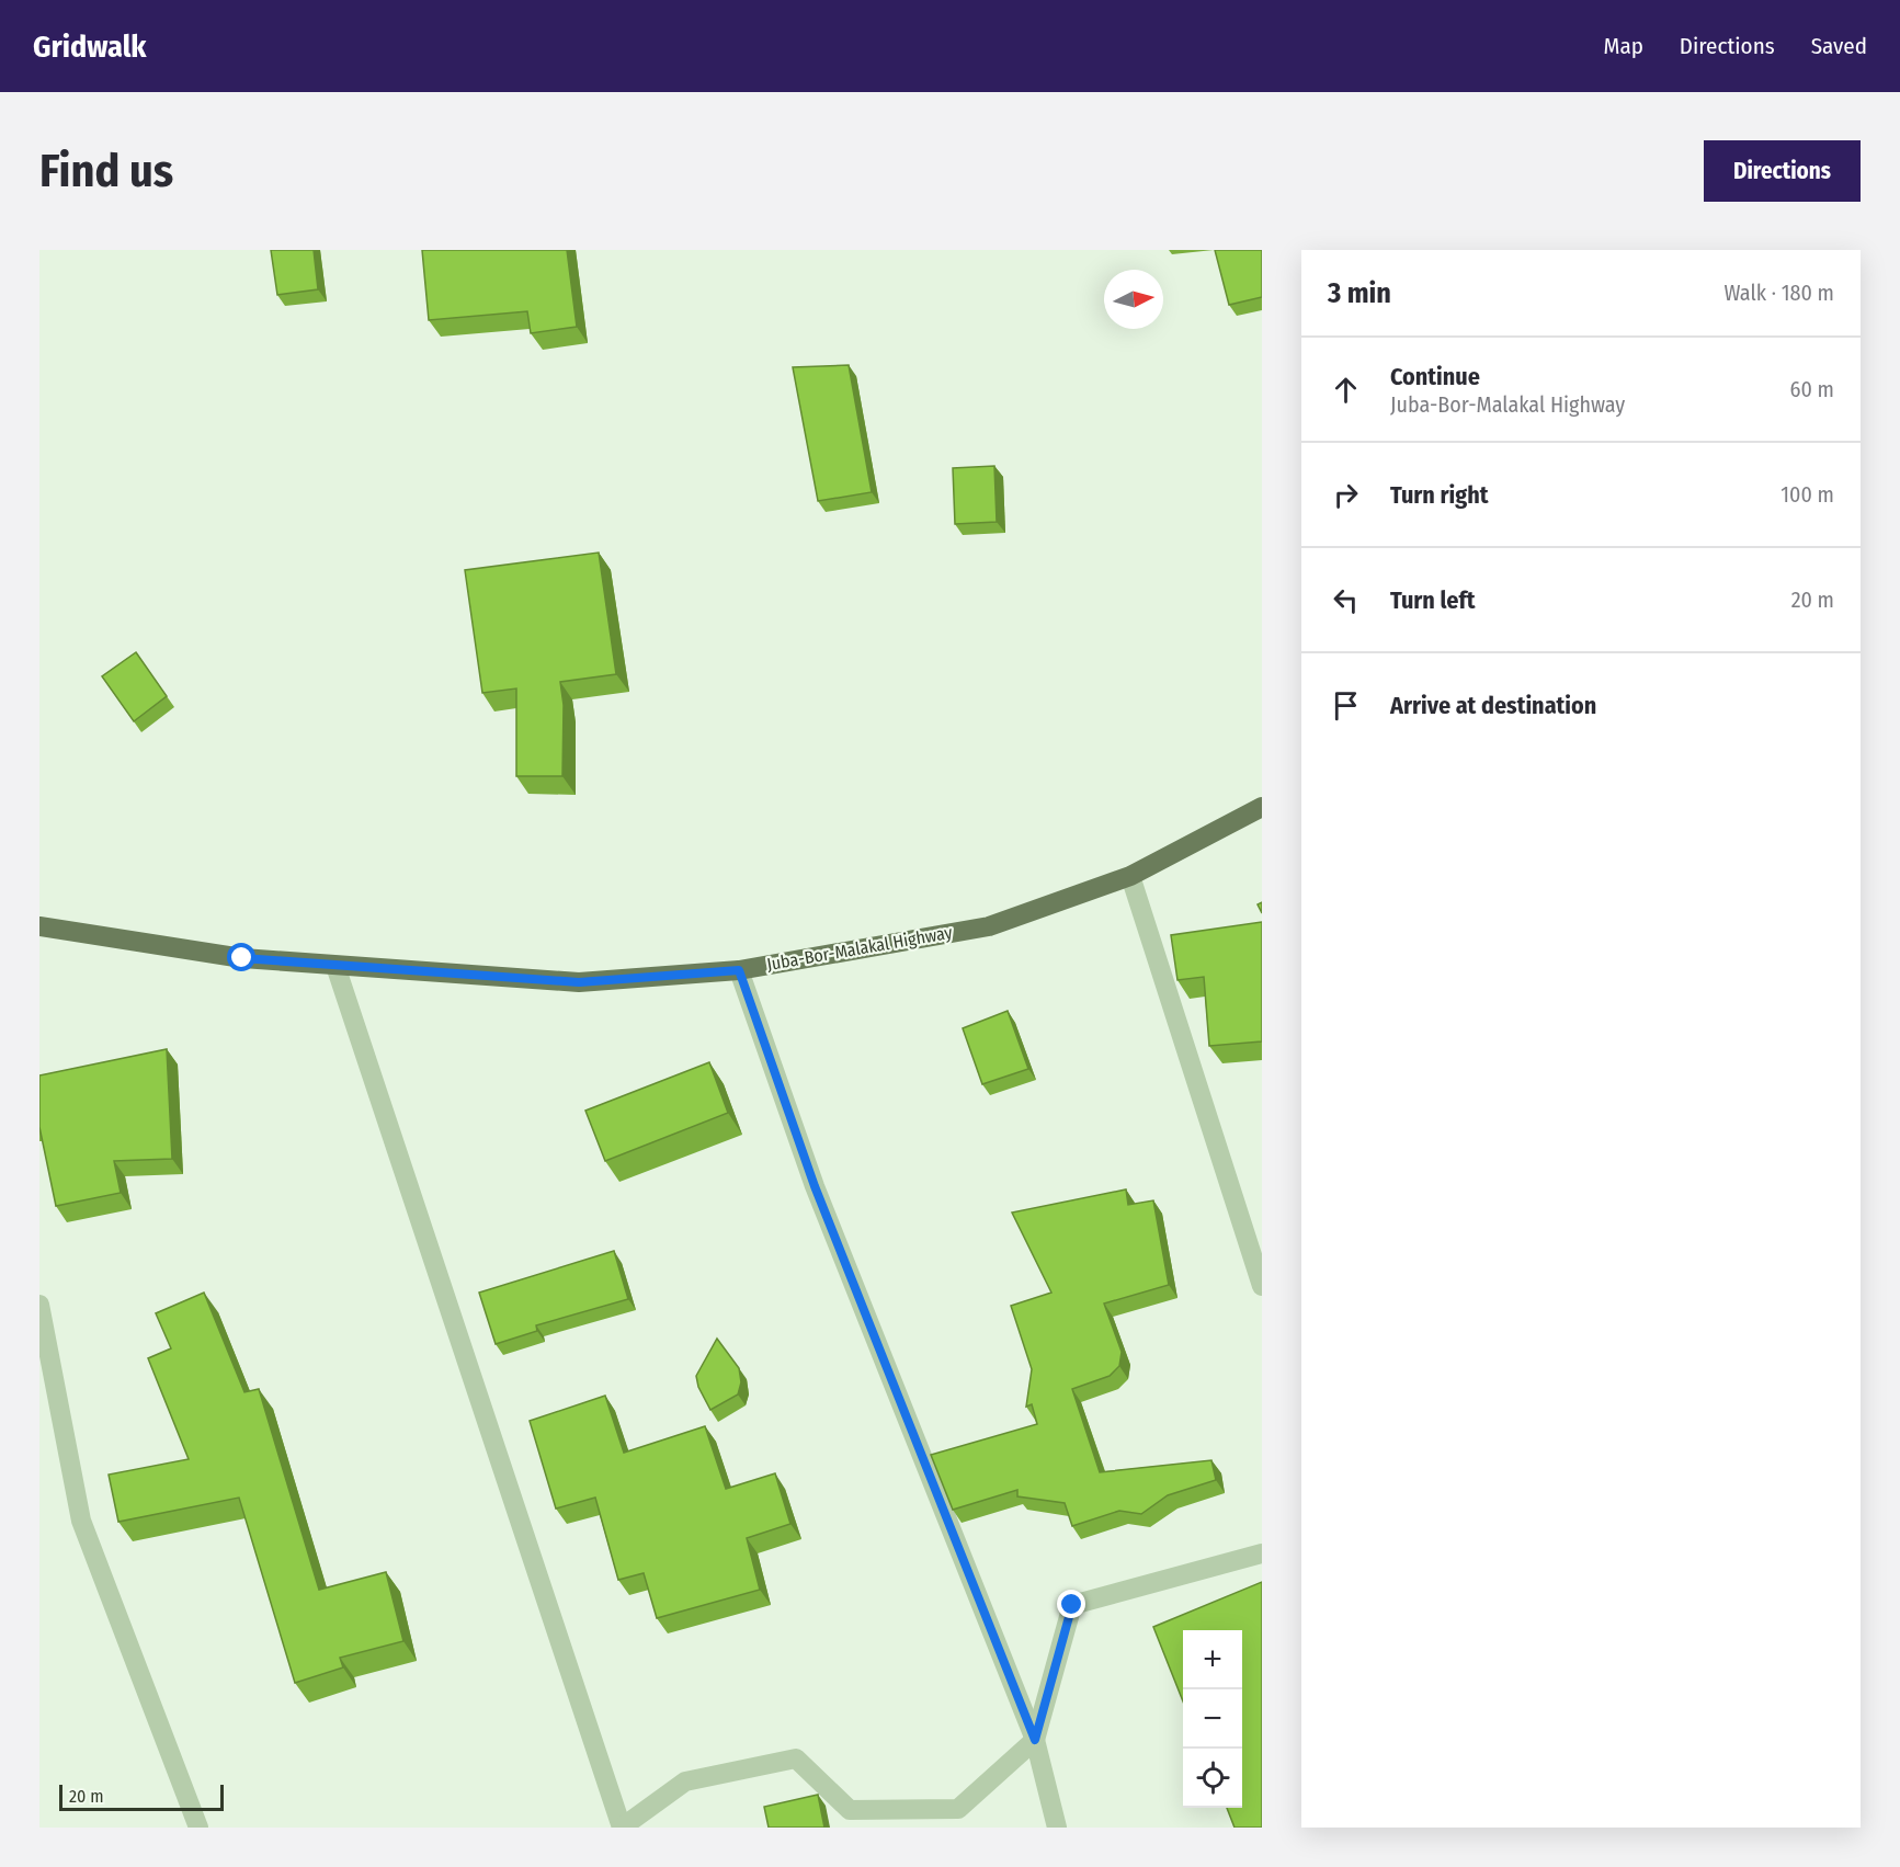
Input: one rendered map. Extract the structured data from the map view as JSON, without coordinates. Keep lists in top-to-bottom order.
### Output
{
  "streets": {
    "main road": ["Juba-Bor-Malakal Highway"]
  },
  "scale_bar": "20 m",
  "north": "right",
  "page": {
    "header": "Gridwalk",
    "nav": ["Map", "Directions", "Saved"],
    "buttons": "Directions",
    "title": "Find us",
    "heading": ["3 min", "Walk · 180 m"],
    "list": [
      ["Continue", "Juba-Bor-Malakal Highway", "60 m"],
      ["Turn right", "100 m"],
      ["Turn left", "20 m"],
      "Arrive at destination"
    ],
    "map_buttons": ["+", "−"],
    "scale": "20 m"
  }
}
